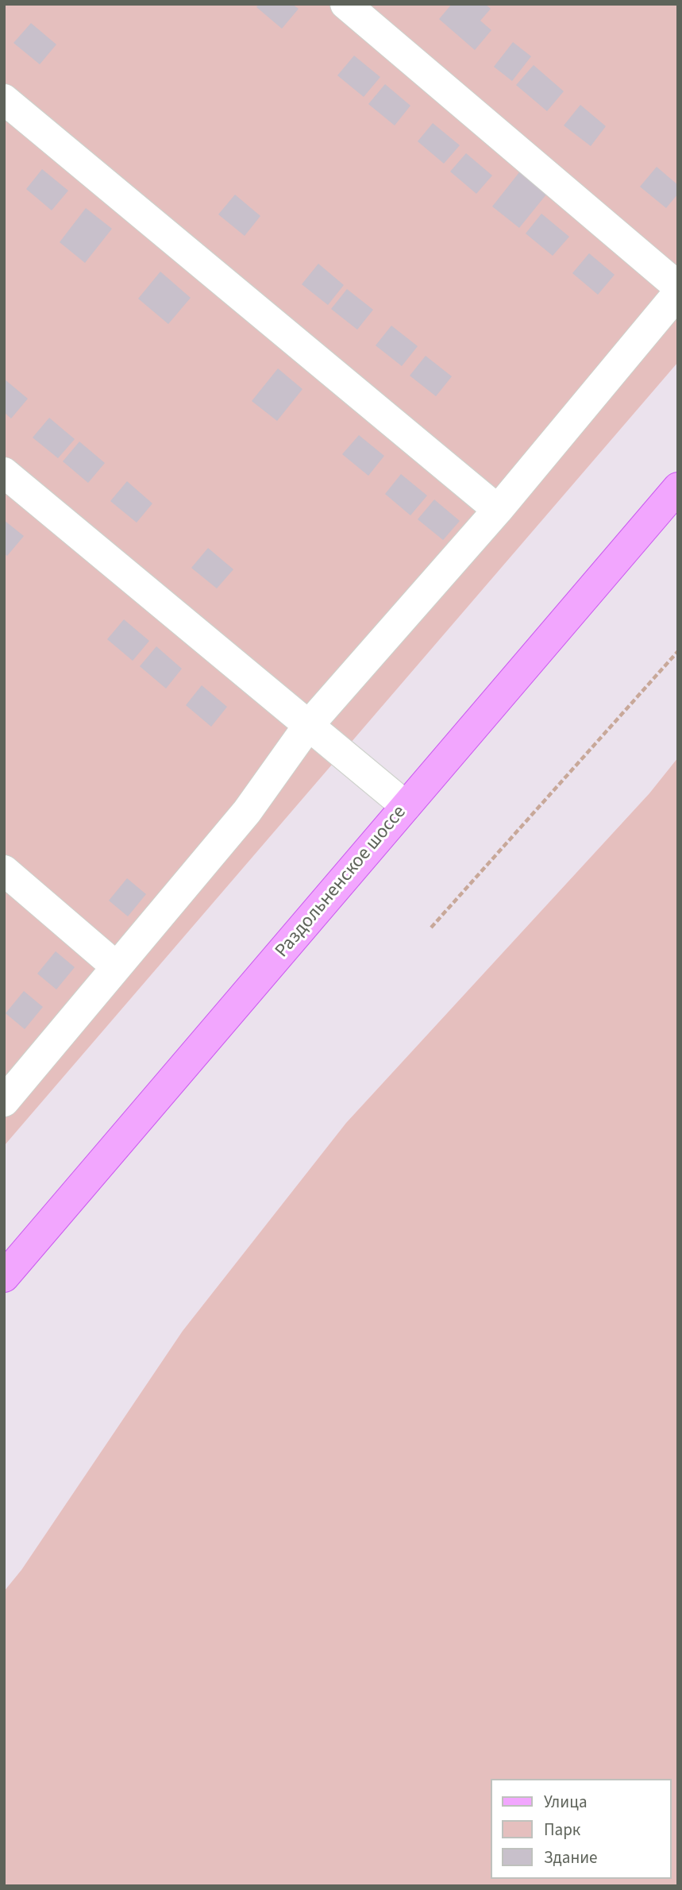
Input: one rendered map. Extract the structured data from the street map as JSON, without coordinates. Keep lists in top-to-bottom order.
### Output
{
  "streets": {
    "main road": ["Раздольненское шоссе"]
  },
  "legend": ["Улица", "Парк", "Здание"]
}
